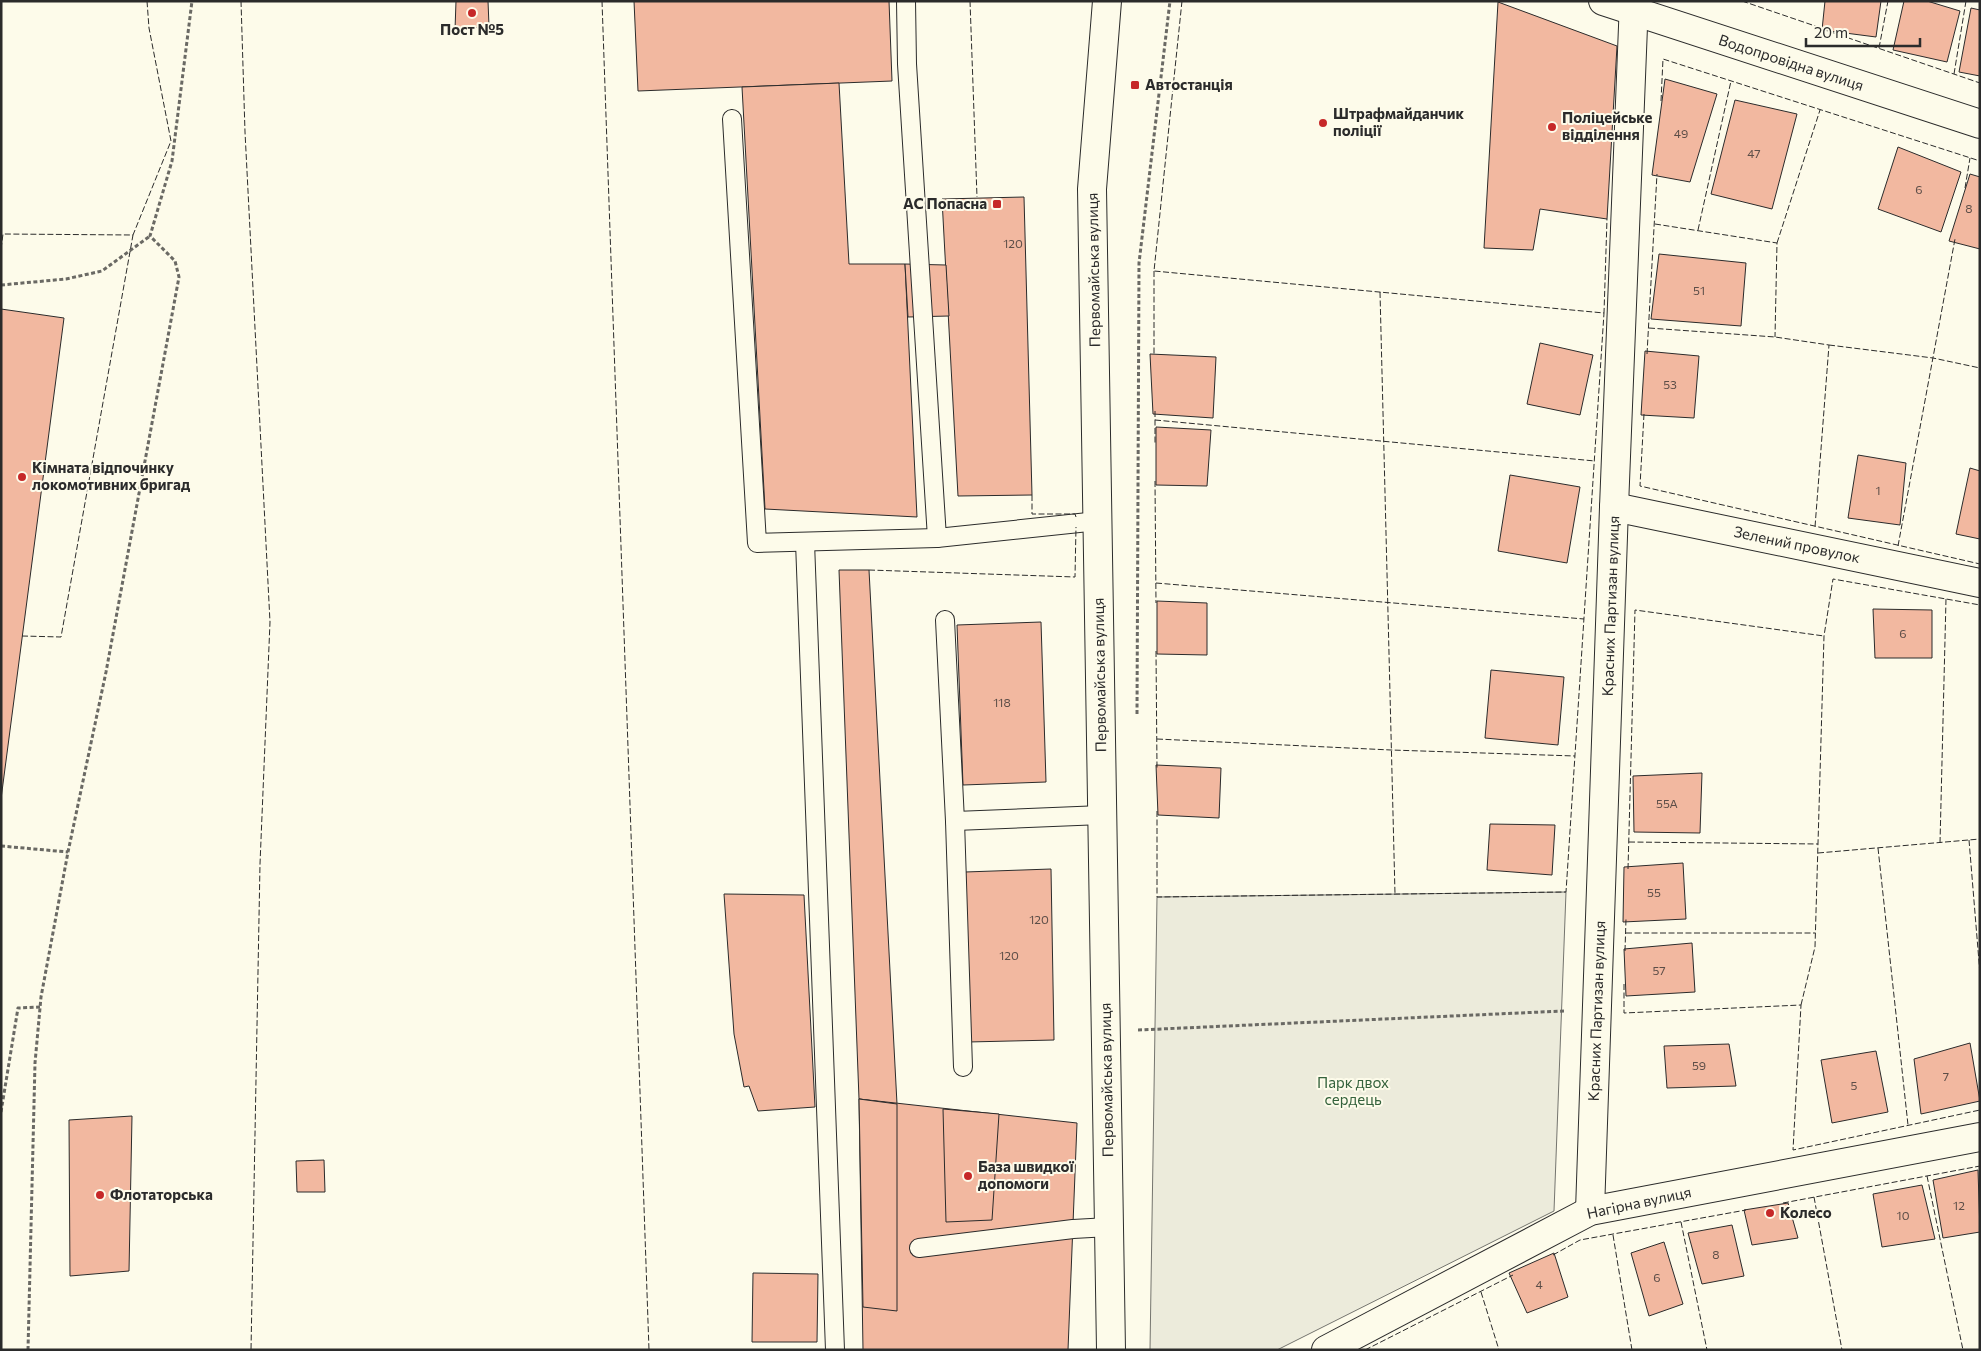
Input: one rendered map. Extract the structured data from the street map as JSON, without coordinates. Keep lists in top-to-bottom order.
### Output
{
  "streets": {
    "street": [
      "Водопровідна вулиця",
      "Первомайська вулиця",
      "Зелений провулок",
      "Красних Партизан вулиця",
      "Нагірна вулиця"
    ]
  },
  "crossings": [
    ["Водопровідна вулиця", "Красних Партизан вулиця"],
    ["Зелений провулок", "Красних Партизан вулиця"],
    ["Красних Партизан вулиця", "Нагірна вулиця"]
  ],
  "parks": ["Парк двох сердець"],
  "places": {
    "other": [
      "Пост №5",
      "Штрафмайданчик поліції",
      "Поліцейське відділення",
      "Кімната відпочинку локомотивних бригад",
      "База швидкої допомоги",
      "Флотаторська",
      "Колесо"
    ],
    "transit": ["Автостанція", "АС Попасна"]
  },
  "house_numbers": [
    "49",
    "47",
    "6",
    "8",
    "120",
    "51",
    "53",
    "1",
    "6",
    "118",
    "55А",
    "55",
    "120",
    "120",
    "57",
    "59",
    "7",
    "5",
    "12",
    "10",
    "8",
    "6",
    "4"
  ],
  "scale_bar": "20 m"
}
